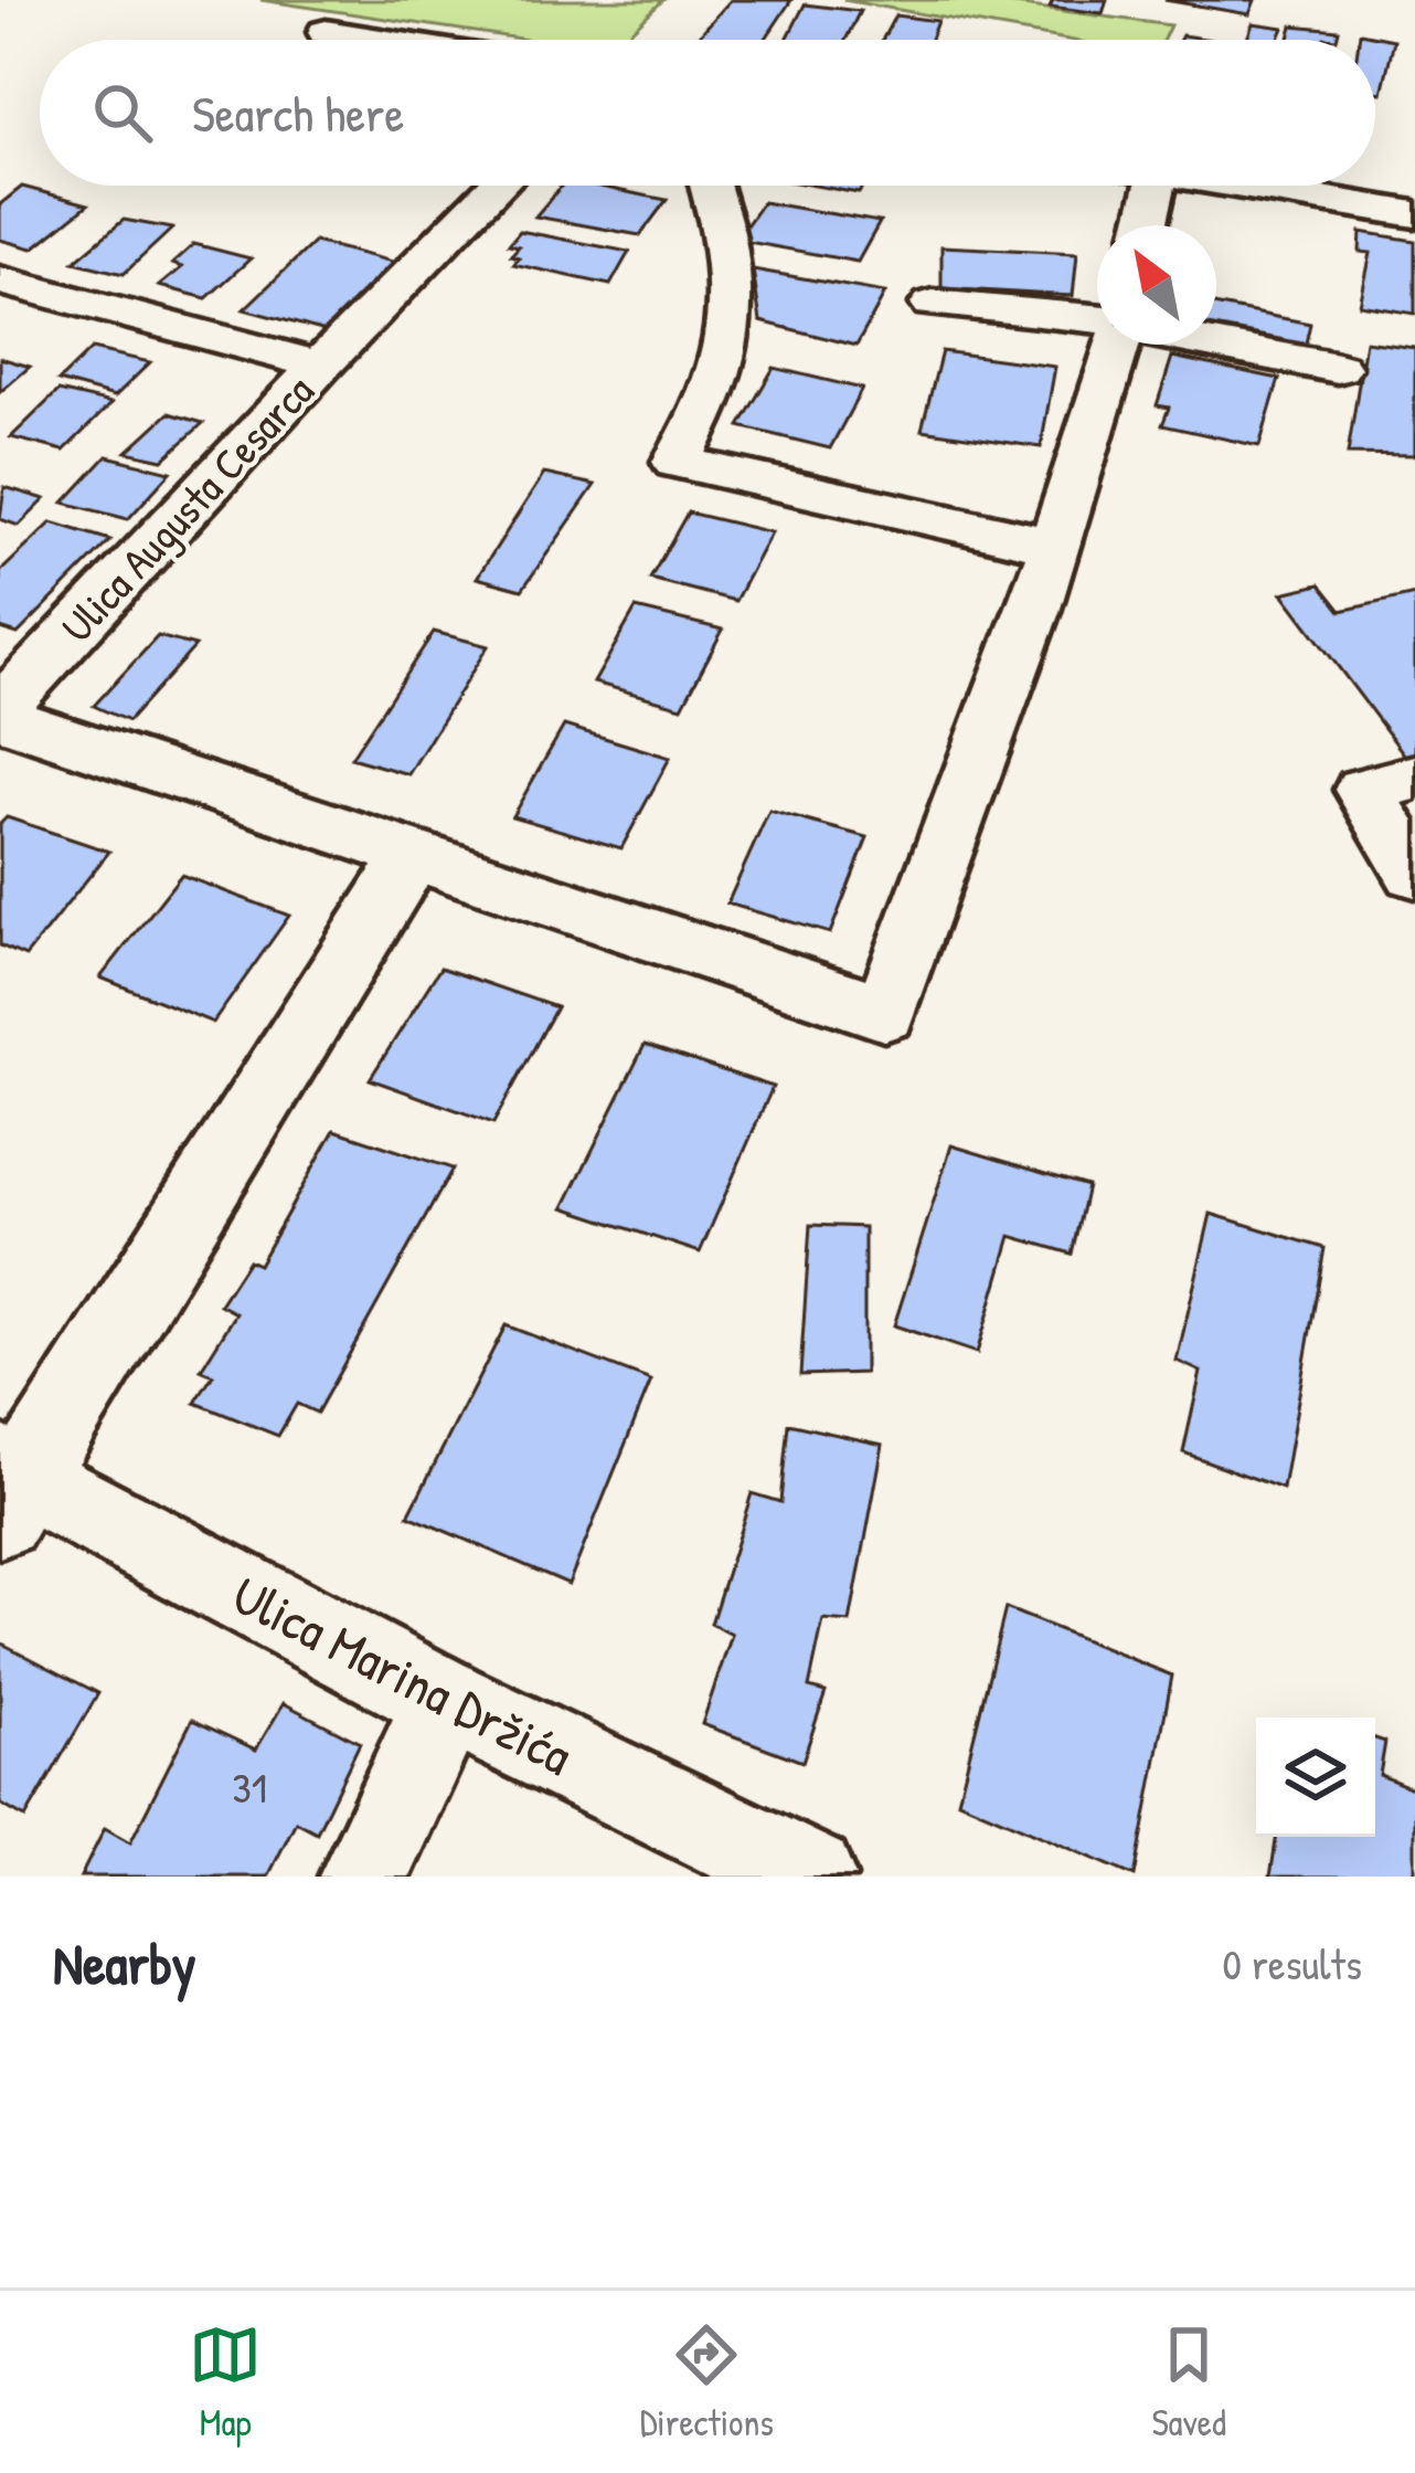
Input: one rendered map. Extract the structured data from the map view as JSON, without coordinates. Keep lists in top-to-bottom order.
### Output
{
  "streets": {
    "street": ["Ulica Augusta Cesarca", "Ulica Marina Držića"]
  },
  "house_numbers": ["31"],
  "north": "top left",
  "page": {
    "search": "Search here",
    "heading": ["Nearby", "0 results"],
    "nav": ["Map", "Directions", "Saved"]
  }
}
